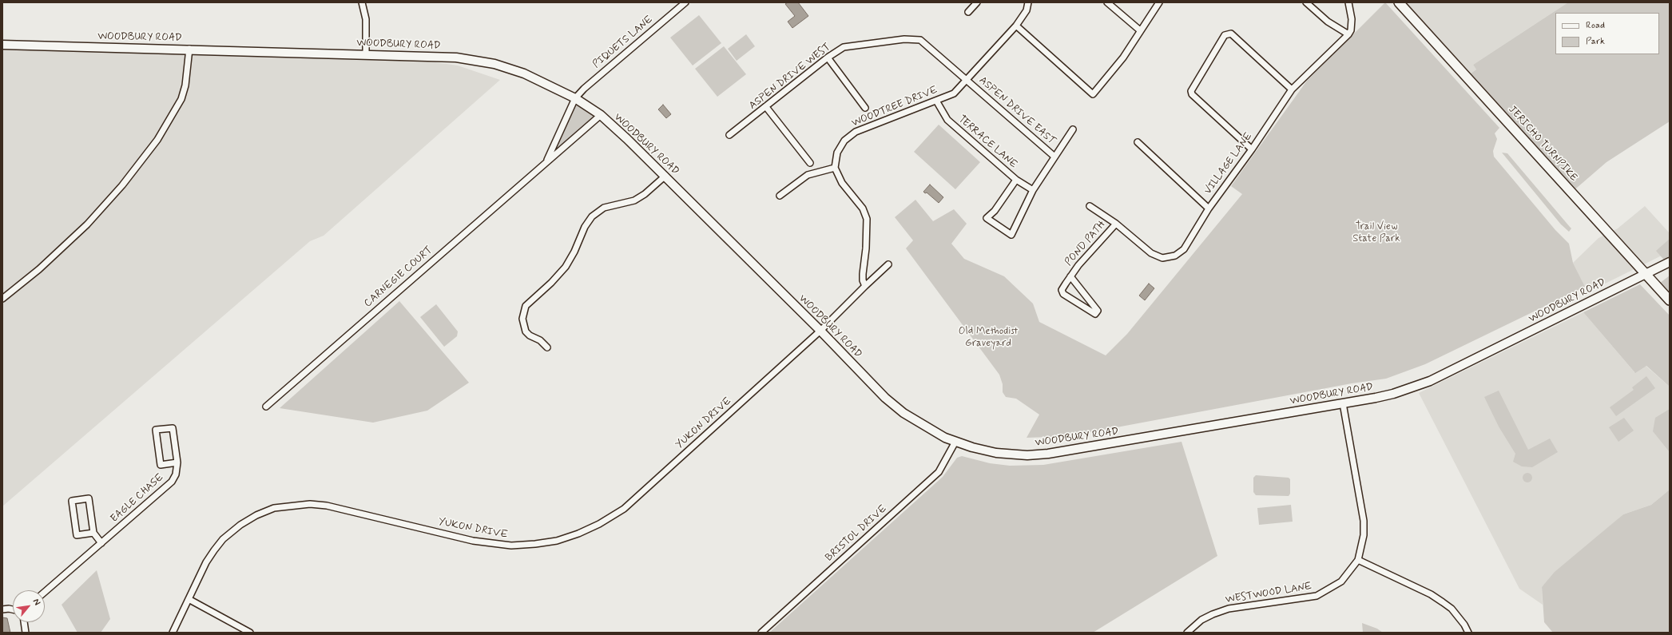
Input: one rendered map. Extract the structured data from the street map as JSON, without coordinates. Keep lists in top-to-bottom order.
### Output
{
  "streets": {
    "main road": ["WOODBURY ROAD", "JERICHO TURNPIKE"],
    "street": [
      "PIQUETS LANE",
      "ASPEN DRIVE WEST",
      "WOODTREE DRIVE",
      "ASPEN DRIVE EAST",
      "TERRACE LANE",
      "VILLAGE LANE",
      "POND PATH",
      "CARNEGIE COURT",
      "YUKON DRIVE",
      "EAGLE CHASE",
      "BRISTOL DRIVE",
      "WESTWOOD LANE"
    ]
  },
  "crossings": [
    ["WOODBURY ROAD", "PIQUETS LANE"],
    ["WOODBURY ROAD", "JERICHO TURNPIKE"],
    ["WOODBURY ROAD", "CARNEGIE COURT"],
    ["WOODBURY ROAD", "YUKON DRIVE"],
    ["WOODBURY ROAD", "BRISTOL DRIVE"],
    ["WOODBURY ROAD", "WESTWOOD LANE"],
    ["PIQUETS LANE", "CARNEGIE COURT"],
    ["ASPEN DRIVE WEST", "WOODTREE DRIVE"],
    ["ASPEN DRIVE WEST", "ASPEN DRIVE EAST"],
    ["WOODTREE DRIVE", "ASPEN DRIVE EAST"],
    ["WOODTREE DRIVE", "TERRACE LANE"],
    ["VILLAGE LANE", "POND PATH"]
  ],
  "parks": ["Trail View State Park", "Old Methodist Graveyard"],
  "legend": ["Road", "Park"],
  "north": "top right"
}
